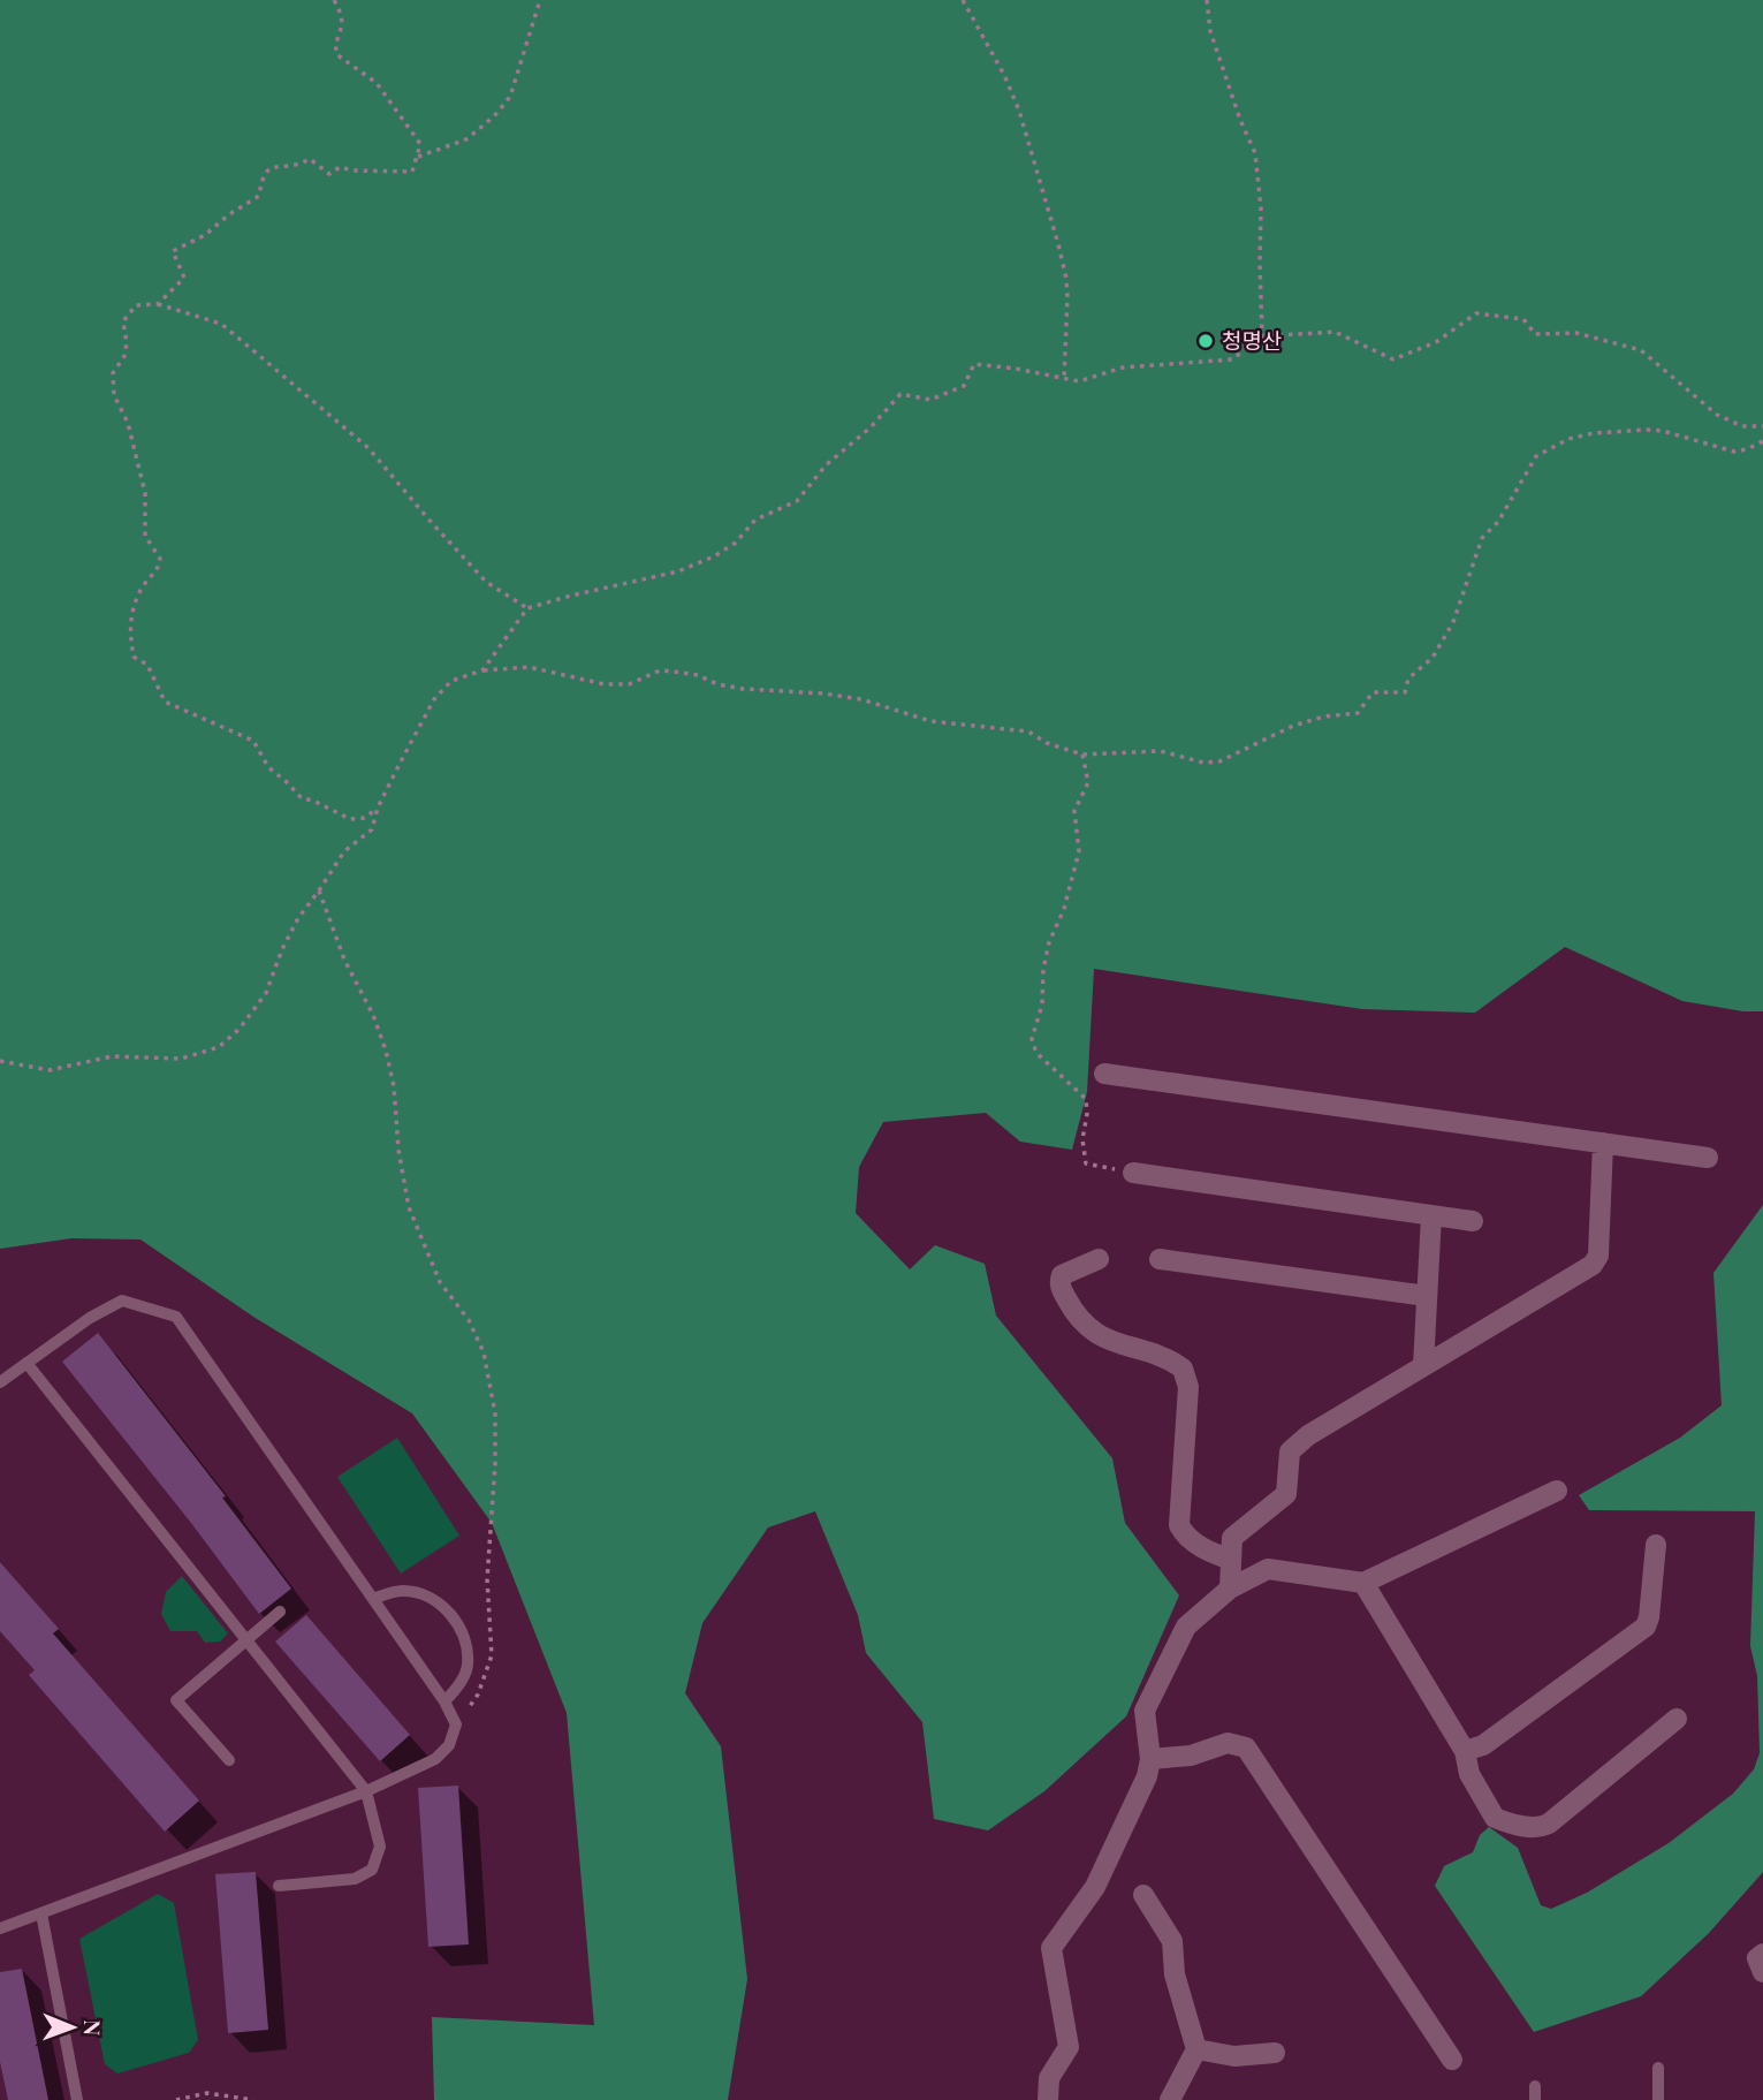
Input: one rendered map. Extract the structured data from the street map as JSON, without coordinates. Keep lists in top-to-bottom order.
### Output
{
  "places": ["청명산"],
  "north": "right"
}
